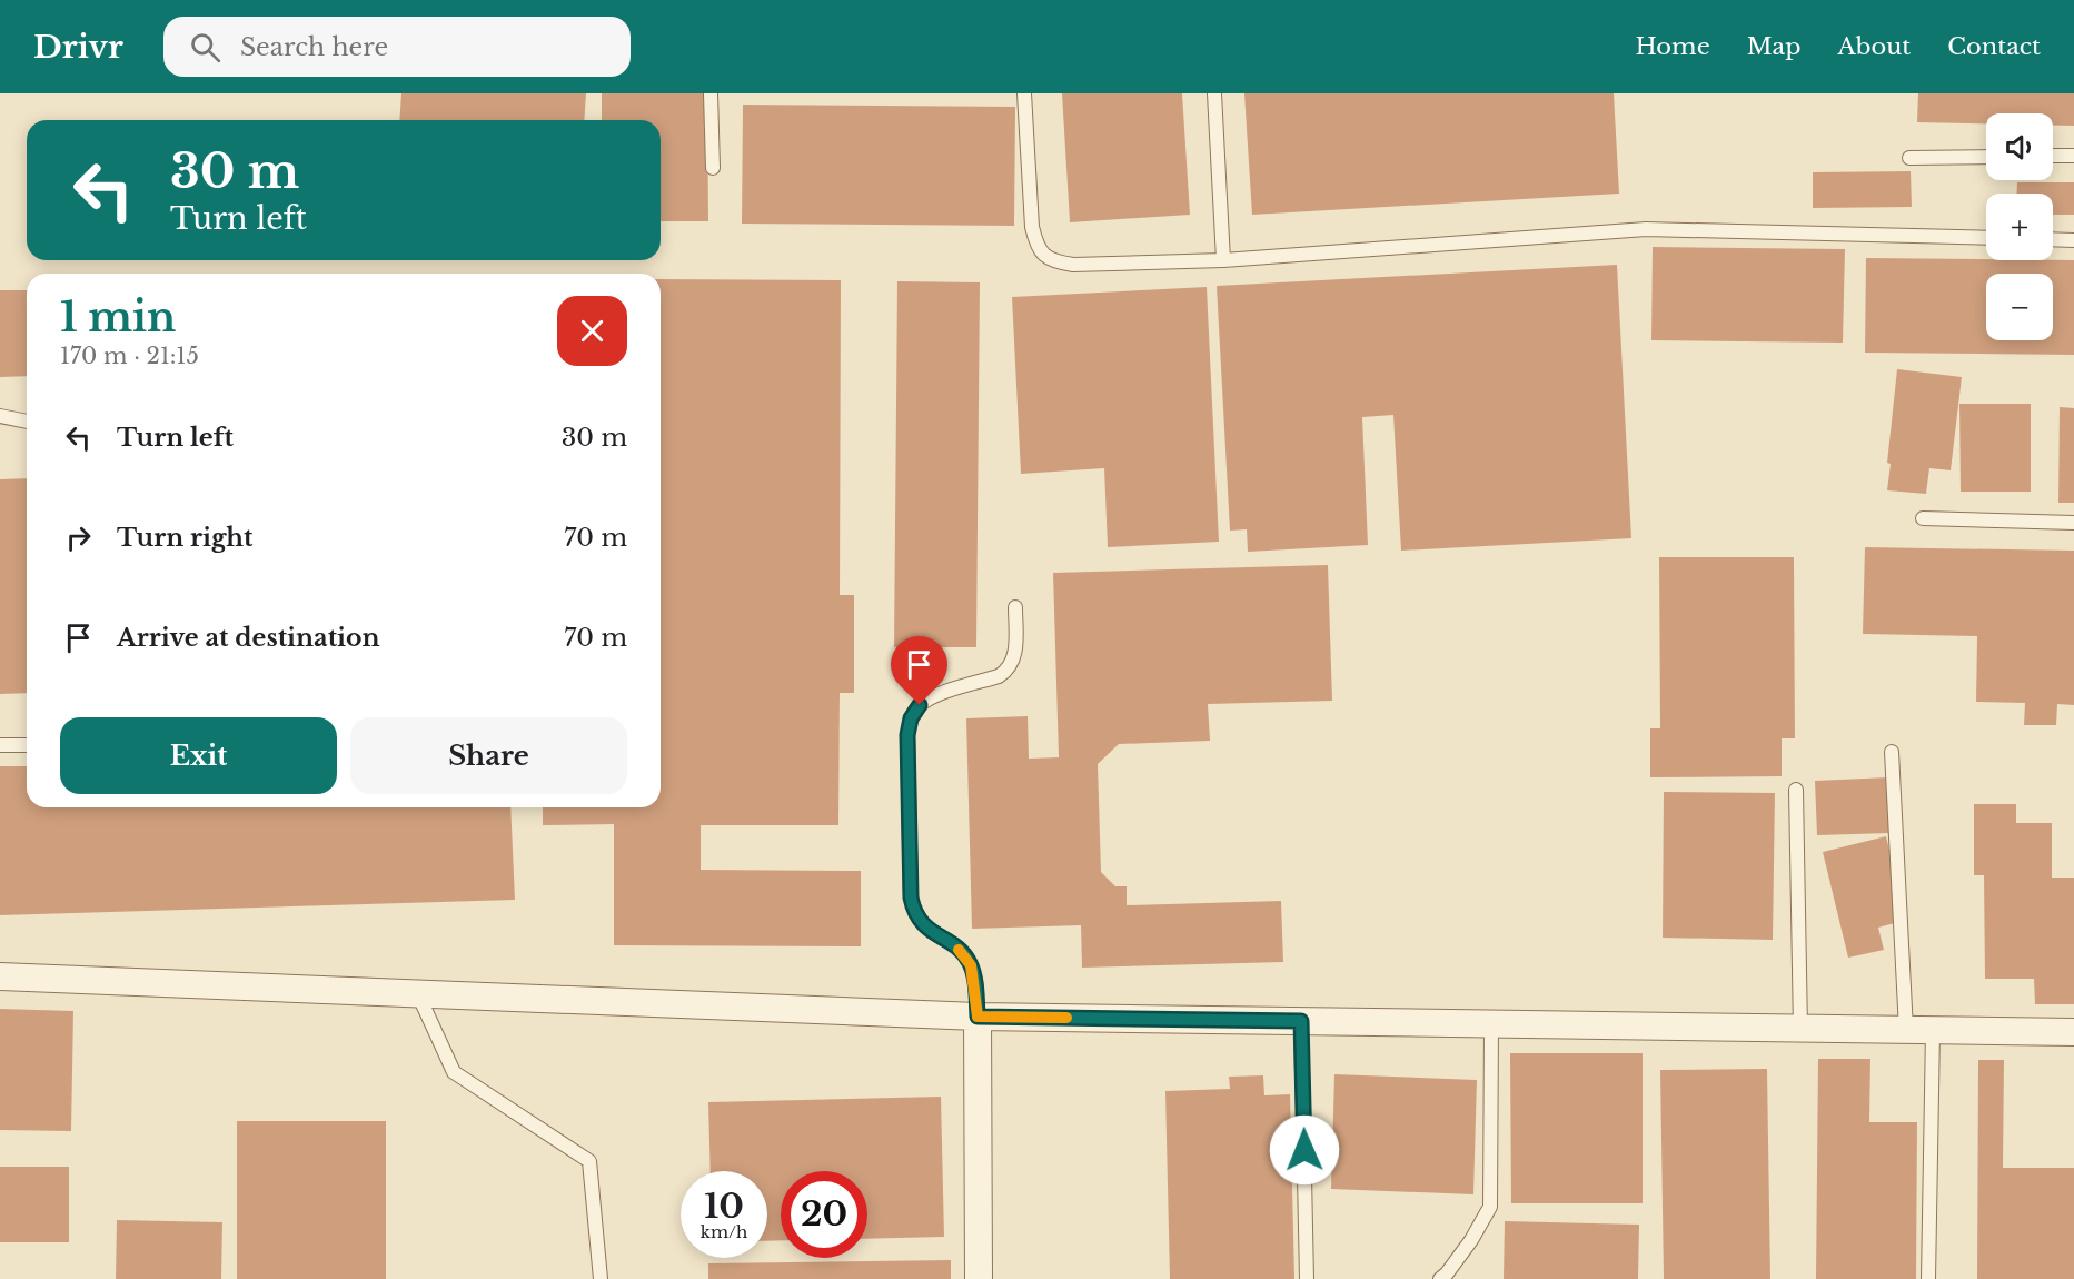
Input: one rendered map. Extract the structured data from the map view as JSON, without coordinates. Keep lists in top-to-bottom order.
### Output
{
  "page": {
    "header": "Drivr",
    "search": "Search here",
    "nav": [
      "Home",
      "Map",
      "About",
      "Contact"
    ],
    "map_buttons": ["+", "−"],
    "turn": ["30 m", "Turn left"],
    "heading": ["1 min", "170 m · 21:15"],
    "list": [
      {
        "name": "Turn left",
        "value": "30 m"
      },
      {
        "name": "Turn right",
        "value": "70 m"
      },
      {
        "name": "Arrive at destination",
        "value": "70 m"
      }
    ],
    "buttons": ["Exit", "Share"],
    "speed": "10 km/h",
    "limit": "20"
  }
}
